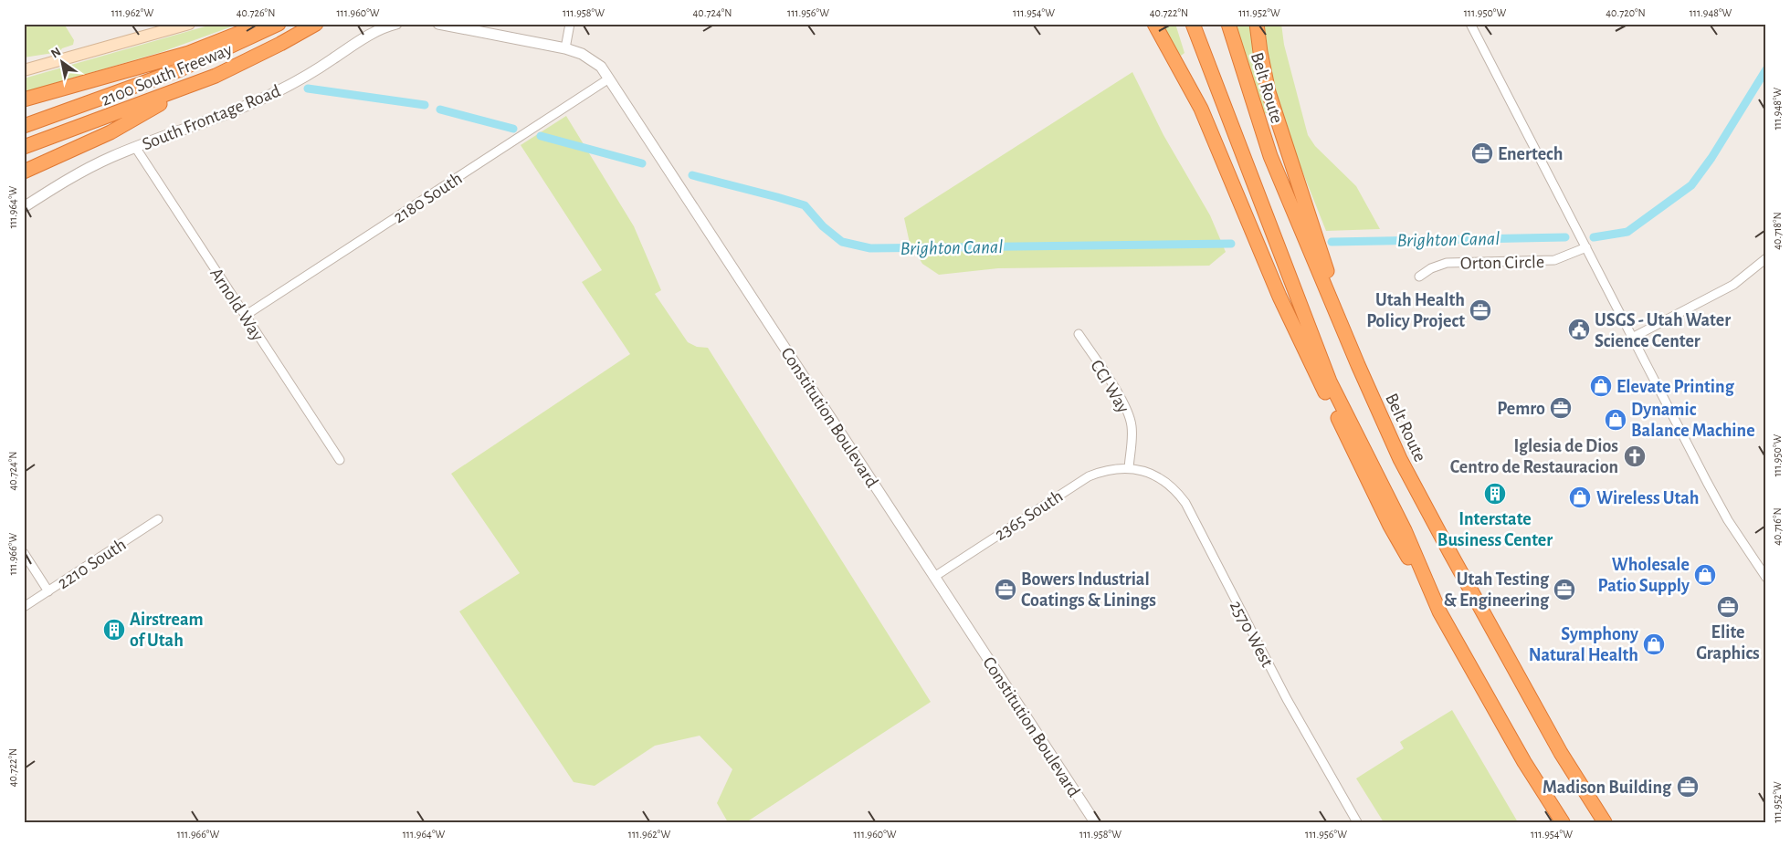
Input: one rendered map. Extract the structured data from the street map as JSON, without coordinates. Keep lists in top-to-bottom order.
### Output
{
  "streets": {
    "highway": ["2100 South Freeway", "Belt Route"],
    "street": [
      "South Frontage Road",
      "2180 South",
      "Orton Circle",
      "Arnold Way",
      "CCI Way",
      "Constitution Boulevard",
      "2365 South",
      "2210 South",
      "2570 West"
    ]
  },
  "crossings": [
    ["South Frontage Road", "Arnold Way"],
    ["2180 South", "Arnold Way"],
    ["2180 South", "Constitution Boulevard"],
    ["CCI Way", "2365 South"],
    ["CCI Way", "2570 West"],
    ["Constitution Boulevard", "2365 South"],
    ["2365 South", "2570 West"]
  ],
  "water": ["Brighton Canal"],
  "places": {
    "office": [
      "Enertech",
      "Utah Health Policy Project",
      "Pemro",
      "Bowers Industrial Coatings & Linings",
      "Utah Testing & Engineering",
      "Elite Graphics",
      "Madison Building"
    ],
    "public building": ["USGS - Utah Water Science Center"],
    "shop": [
      "Elevate Printing",
      "Dynamic Balance Machine",
      "Wireless Utah",
      "Wholesale Patio Supply",
      "Symphony Natural Health"
    ],
    "church": ["Iglesia de Dios Centro de Restauracion"],
    "building": ["Interstate Business Center", "Airstream of Utah"]
  },
  "north": "top left",
  "coordinates": [
    "111.962°W",
    "40.726°N",
    "111.960°W",
    "111.958°W",
    "40.724°N",
    "111.956°W",
    "111.954°W",
    "40.722°N",
    "111.952°W",
    "111.950°W",
    "40.720°N",
    "111.948°W",
    "111.964°W",
    "40.718°N",
    "40.716°N",
    "111.966°W"
  ]
}
